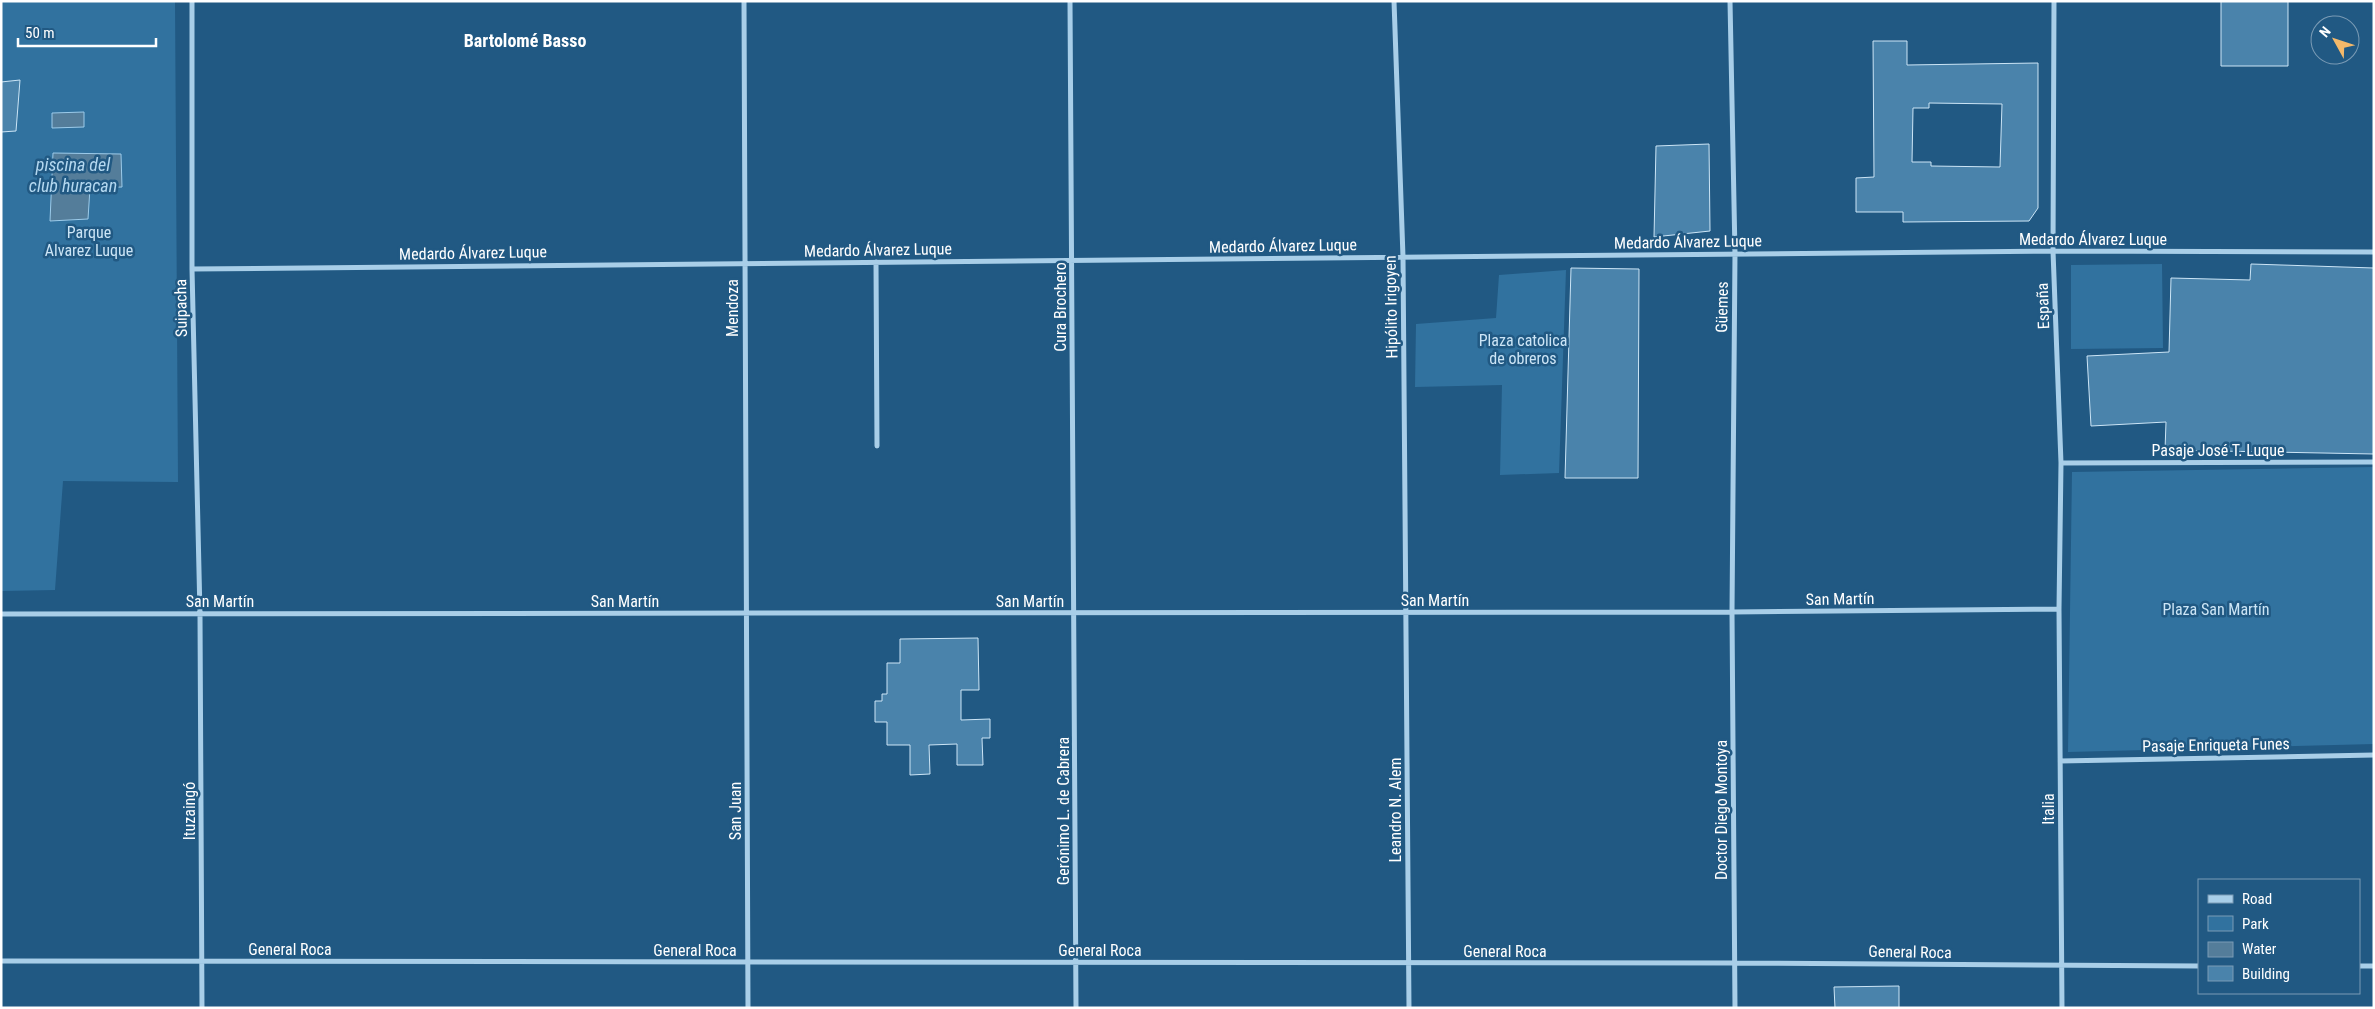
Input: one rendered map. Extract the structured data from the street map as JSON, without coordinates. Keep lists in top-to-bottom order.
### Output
{
  "streets": {
    "street": [
      "Medardo Álvarez Luque",
      "España",
      "Cura Brochero",
      "Hipólito Irigoyen",
      "Güemes",
      "Suipacha",
      "Mendoza",
      "Pasaje José T. Luque",
      "San Martín",
      "Pasaje Enriqueta Funes",
      "Italia",
      "Leandro N. Alem",
      "Doctor Diego Montoya",
      "Ituzaingó",
      "San Juan",
      "Gerónimo L. de Cabrera",
      "General Roca"
    ]
  },
  "crossings": [
    ["Medardo Álvarez Luque", "España"],
    ["Medardo Álvarez Luque", "Cura Brochero"],
    ["Medardo Álvarez Luque", "Hipólito Irigoyen"],
    ["Medardo Álvarez Luque", "Güemes"],
    ["Medardo Álvarez Luque", "Suipacha"],
    ["Medardo Álvarez Luque", "Mendoza"],
    ["España", "Pasaje José T. Luque"],
    ["España", "San Martín"],
    ["España", "Italia"],
    ["Cura Brochero", "San Martín"],
    ["Cura Brochero", "Gerónimo L. de Cabrera"],
    ["Hipólito Irigoyen", "San Martín"],
    ["Hipólito Irigoyen", "Leandro N. Alem"],
    ["Güemes", "San Martín"],
    ["Güemes", "Doctor Diego Montoya"],
    ["Suipacha", "San Martín"],
    ["Suipacha", "Ituzaingó"],
    ["Mendoza", "San Martín"],
    ["Mendoza", "San Juan"],
    ["San Martín", "Italia"],
    ["San Martín", "Leandro N. Alem"],
    ["San Martín", "Doctor Diego Montoya"],
    ["San Martín", "Ituzaingó"],
    ["San Martín", "San Juan"],
    ["San Martín", "Gerónimo L. de Cabrera"],
    ["Pasaje Enriqueta Funes", "Italia"],
    ["Italia", "General Roca"],
    ["Leandro N. Alem", "General Roca"],
    ["Doctor Diego Montoya", "General Roca"],
    ["Ituzaingó", "General Roca"],
    ["San Juan", "General Roca"],
    ["Gerónimo L. de Cabrera", "General Roca"]
  ],
  "districts": ["Bartolomé Basso"],
  "water": ["piscina del club huracan"],
  "parks": ["Parque Alvarez Luque", "Plaza catolica de obreros", "Plaza San Martín"],
  "legend": [
    "Road",
    "Park",
    "Water",
    "Building"
  ],
  "scale_bar": "50 m",
  "north": "top left"
}
